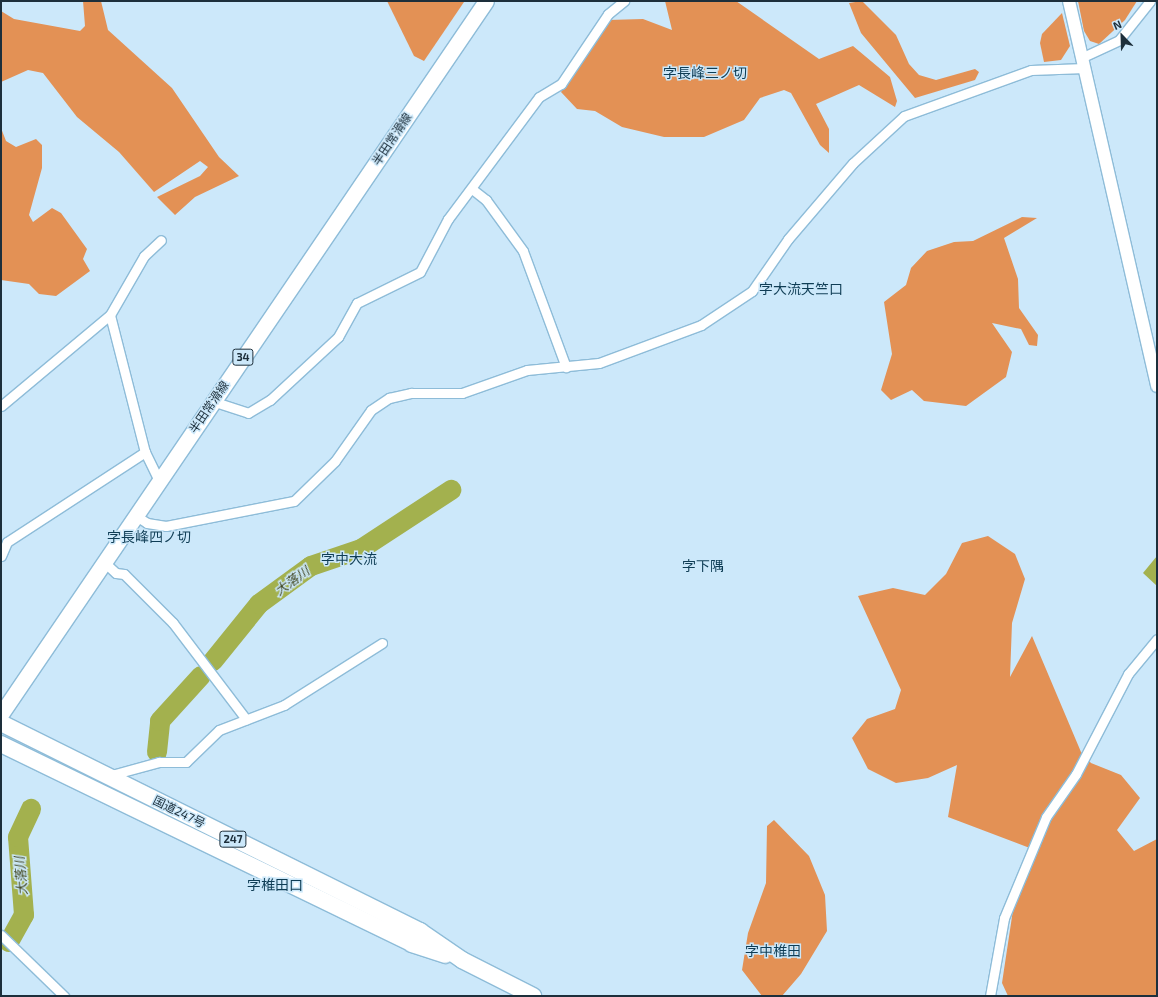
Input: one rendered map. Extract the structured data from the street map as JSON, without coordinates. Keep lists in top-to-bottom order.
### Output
{
  "streets": {
    "highway": ["国道247号", "247"],
    "main road": ["半田常滑線", "34"]
  },
  "districts": [
    "字長峰三ノ切",
    "字大流天竺口",
    "字長峰四ノ切",
    "字中大流",
    "字下隅",
    "字椎田口",
    "字中椎田"
  ],
  "water": ["大落川"],
  "north": "top left"
}
